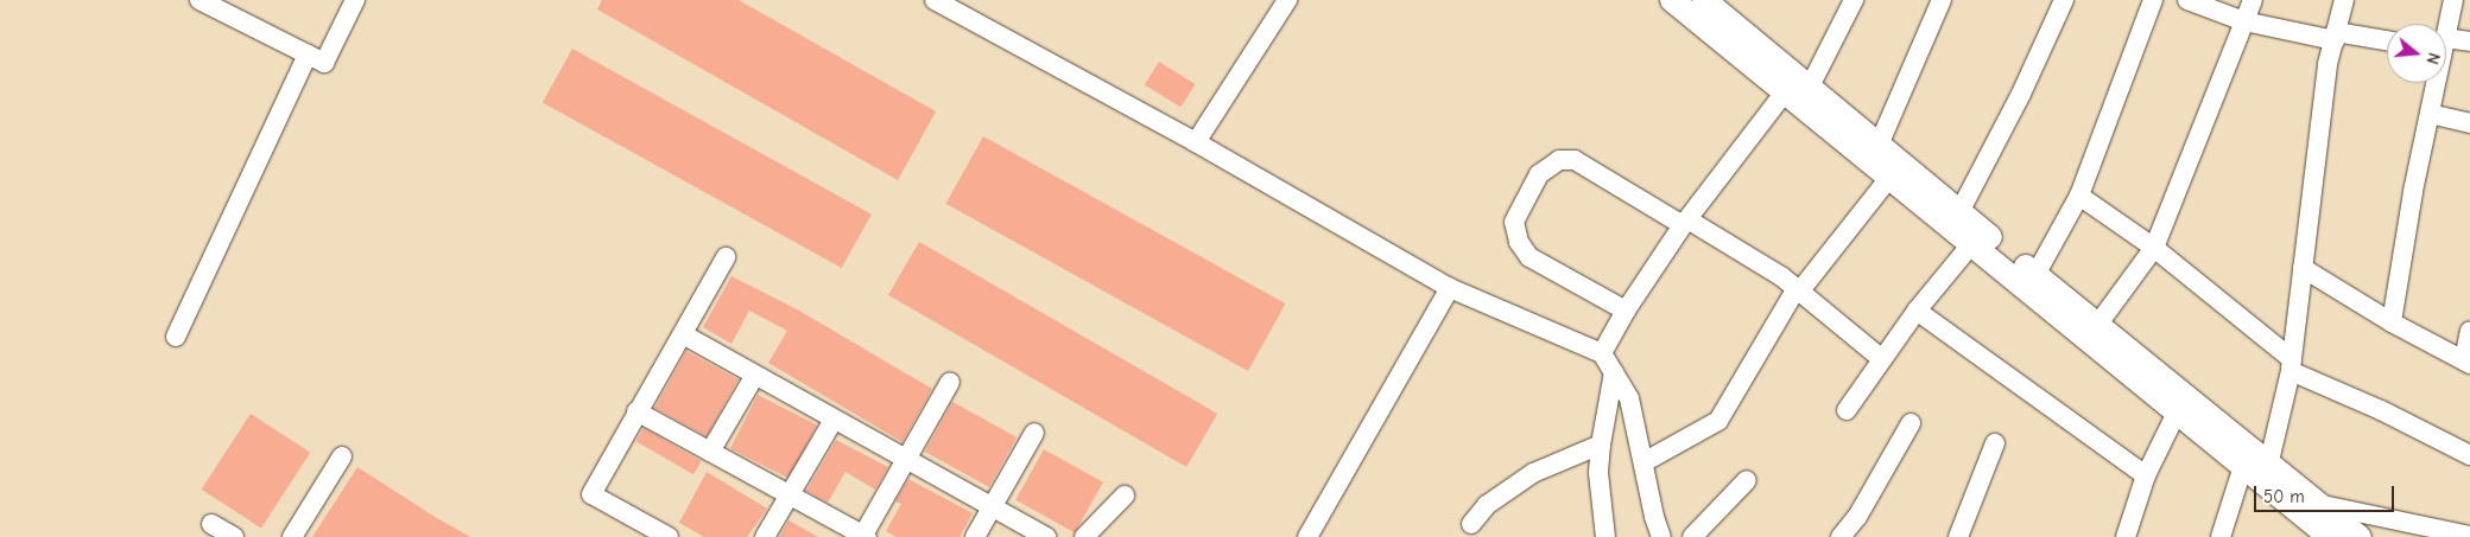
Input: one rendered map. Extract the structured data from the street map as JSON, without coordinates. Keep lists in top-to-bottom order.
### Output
{
  "scale_bar": "50 m",
  "north": "right"
}
